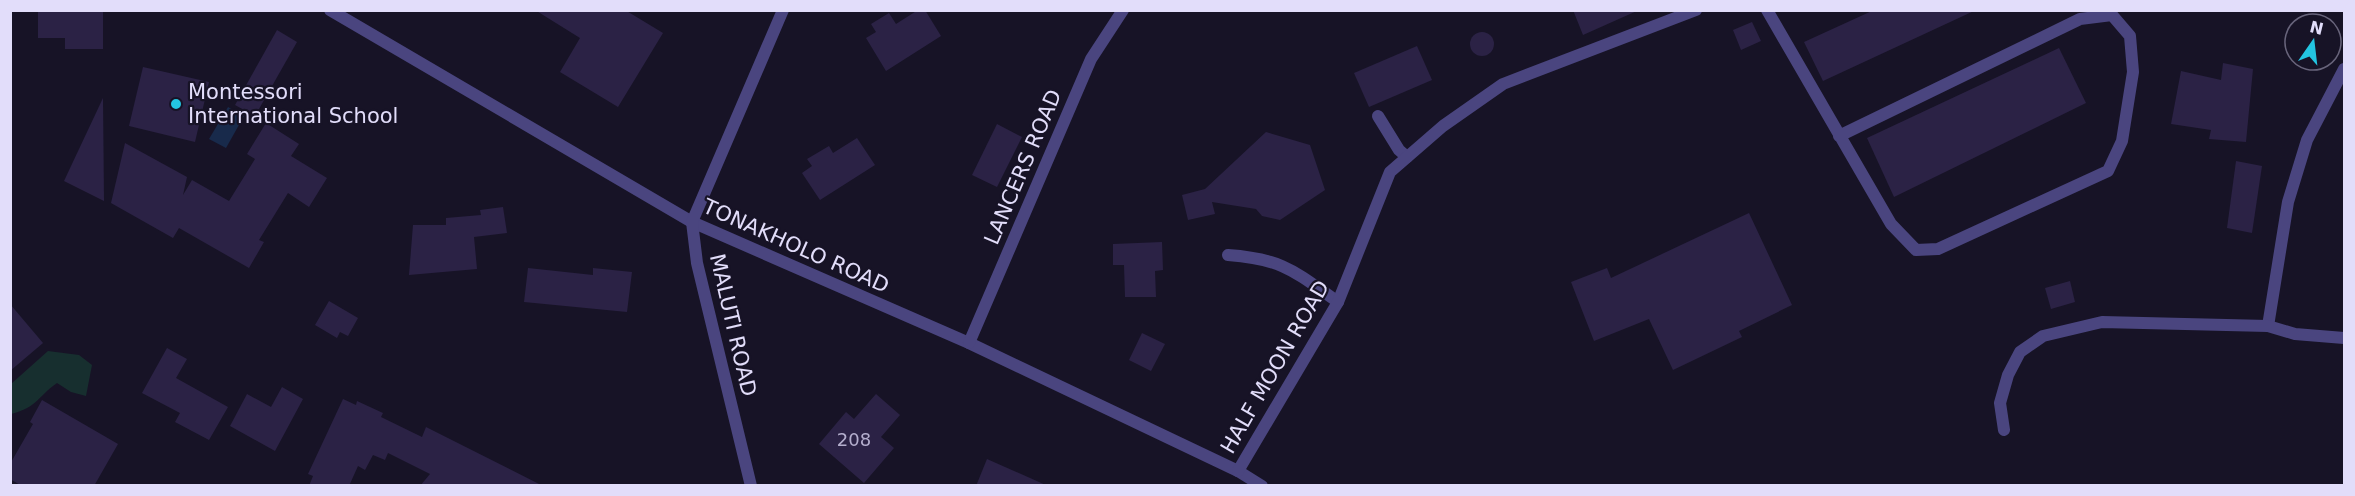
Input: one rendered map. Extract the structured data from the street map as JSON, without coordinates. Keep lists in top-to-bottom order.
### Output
{
  "streets": {
    "street": [
      "LANCERS ROAD",
      "TONAKHOLO ROAD",
      "MALUTI ROAD",
      "HALF MOON ROAD"
    ]
  },
  "crossings": [
    ["LANCERS ROAD", "TONAKHOLO ROAD"],
    ["TONAKHOLO ROAD", "MALUTI ROAD"],
    ["TONAKHOLO ROAD", "HALF MOON ROAD"]
  ],
  "places": ["Montessori International School"],
  "house_numbers": ["208"],
  "north": "top"
}
